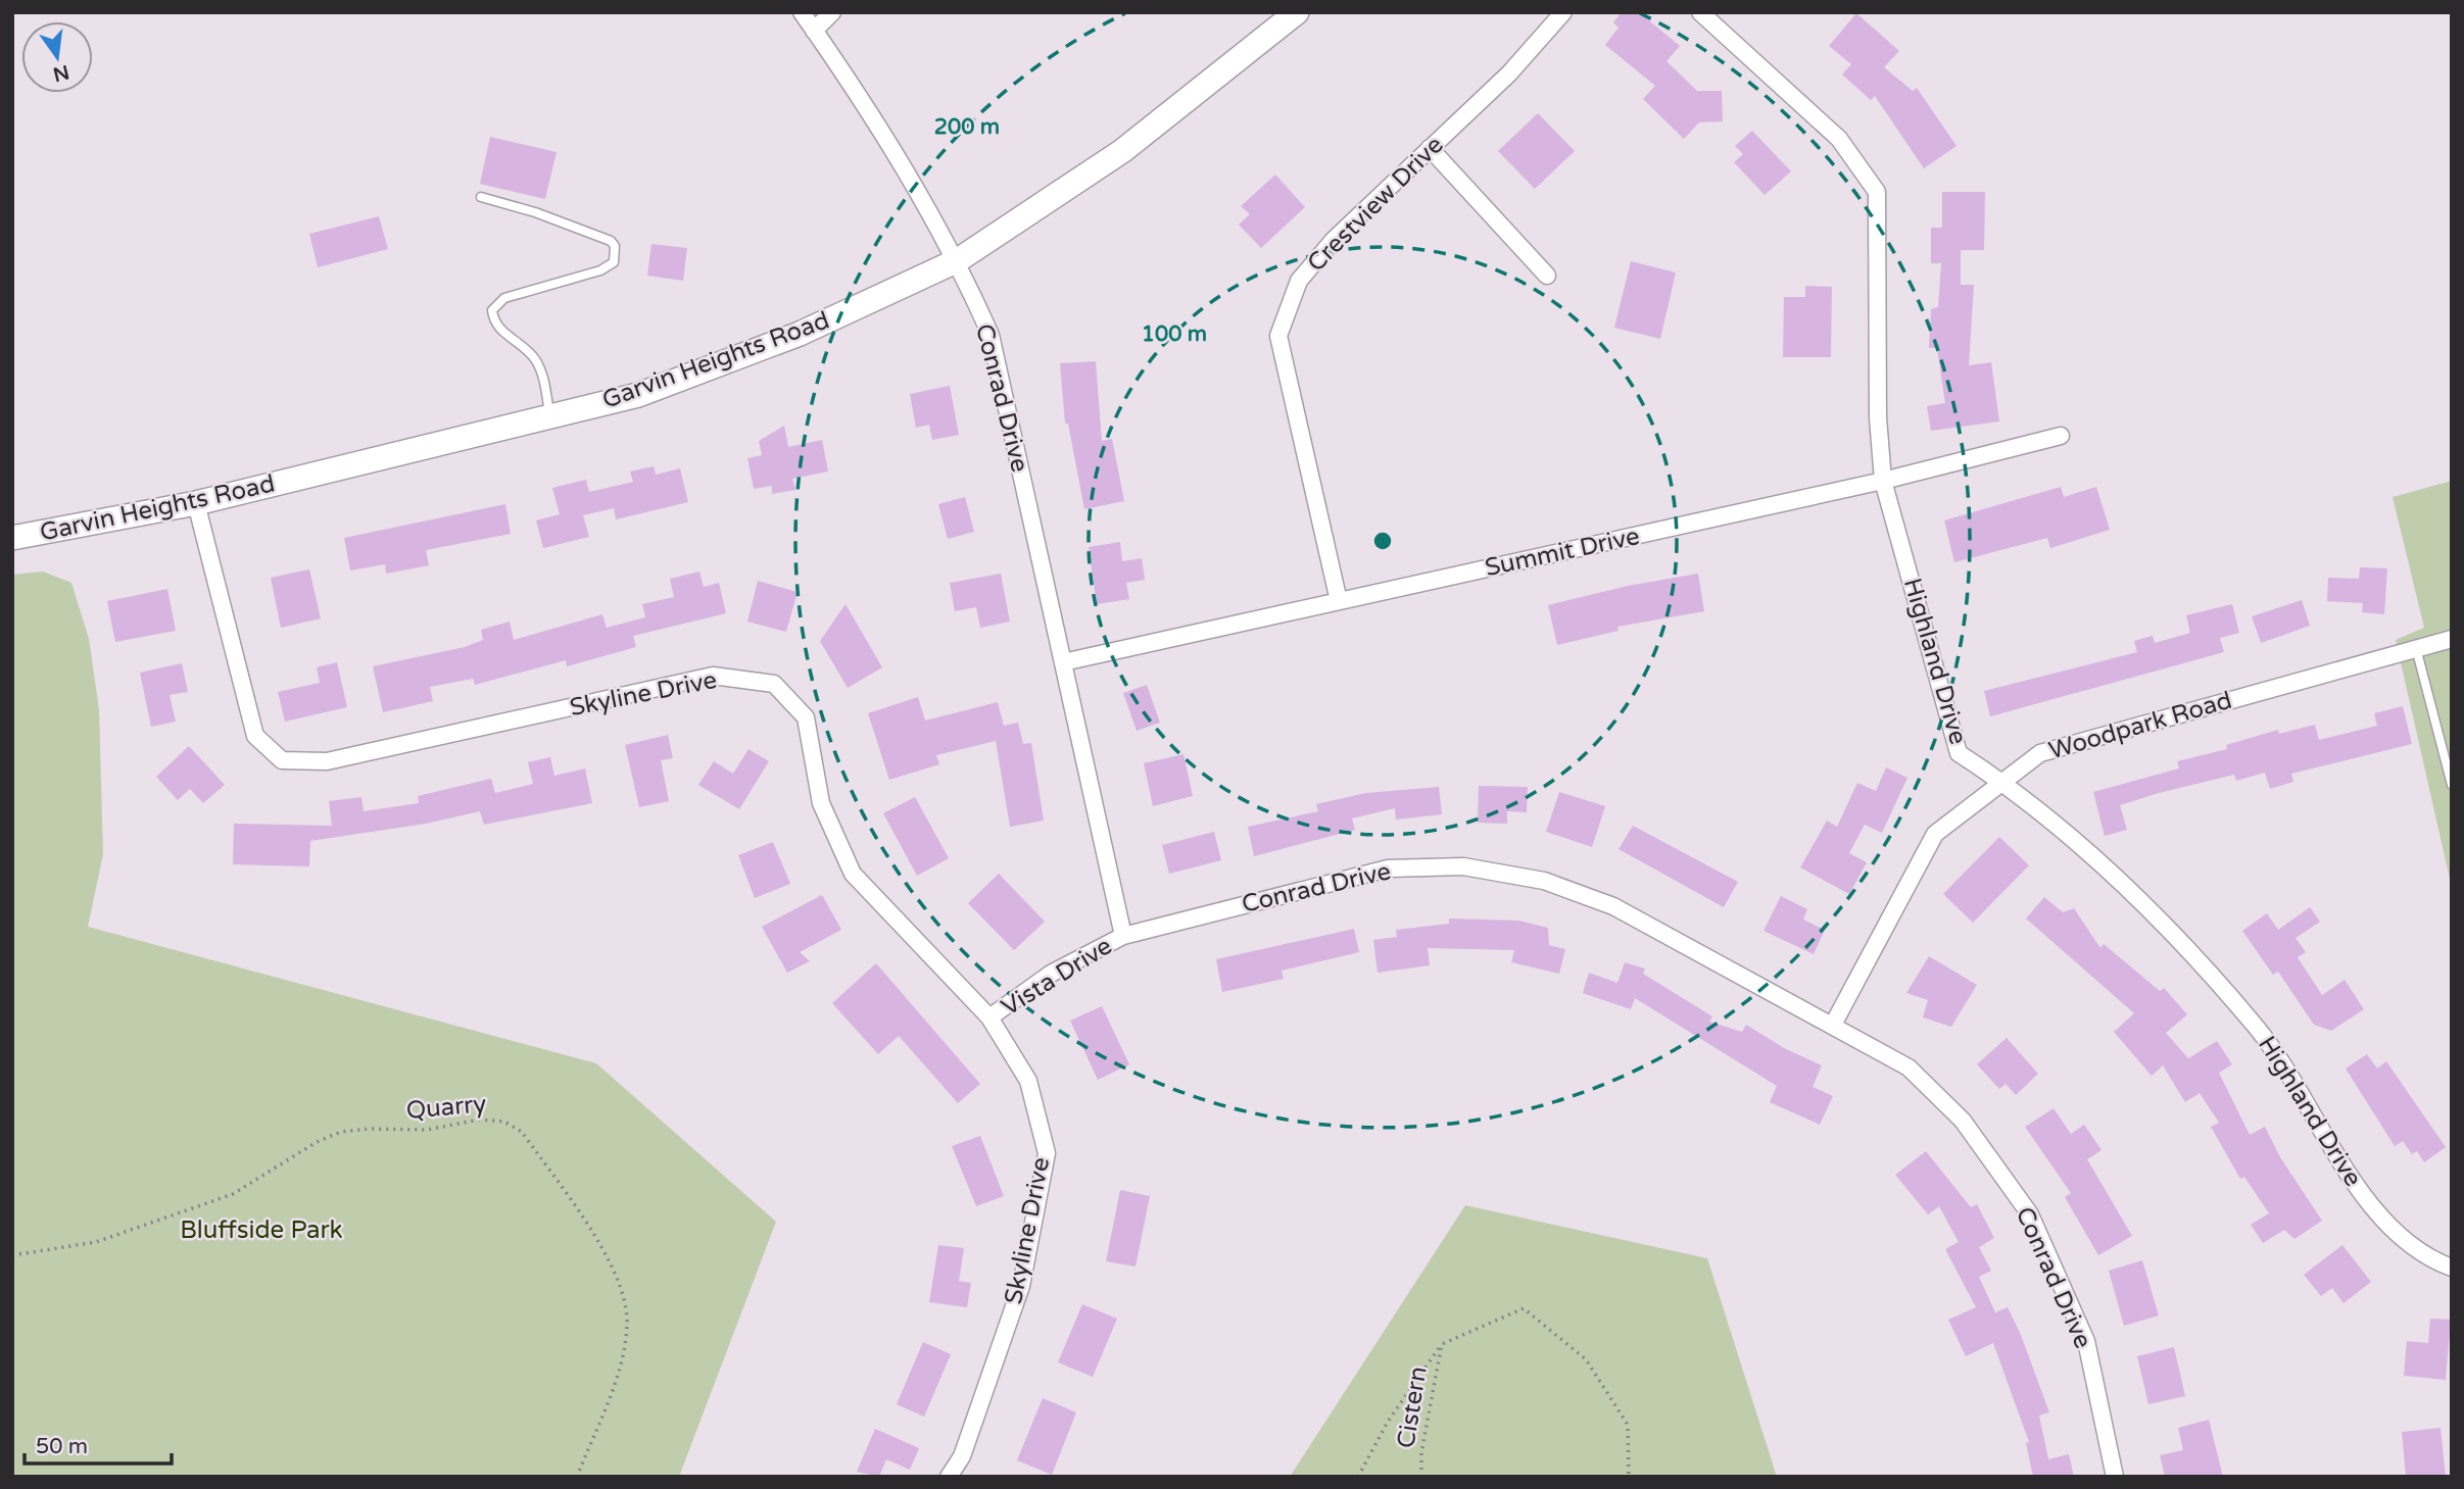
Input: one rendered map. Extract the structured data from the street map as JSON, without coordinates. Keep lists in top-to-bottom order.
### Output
{
  "streets": {
    "main road": ["Garvin Heights Road"],
    "street": [
      "Crestview Drive",
      "Conrad Drive",
      "Summit Drive",
      "Highland Drive",
      "Skyline Drive",
      "Woodpark Road",
      "Vista Drive"
    ],
    "path": ["Quarry", "Cistern"]
  },
  "crossings": [
    ["Crestview Drive", "Summit Drive"],
    ["Garvin Heights Road", "Conrad Drive"],
    ["Garvin Heights Road", "Skyline Drive"],
    ["Conrad Drive", "Summit Drive"],
    ["Conrad Drive", "Woodpark Road"],
    ["Conrad Drive", "Vista Drive"],
    ["Summit Drive", "Highland Drive"],
    ["Highland Drive", "Woodpark Road"],
    ["Skyline Drive", "Vista Drive"]
  ],
  "parks": ["Bluffside Park"],
  "scale_bar": "50 m",
  "north": "bottom",
  "rings": ["200 m", "100 m"]
}
